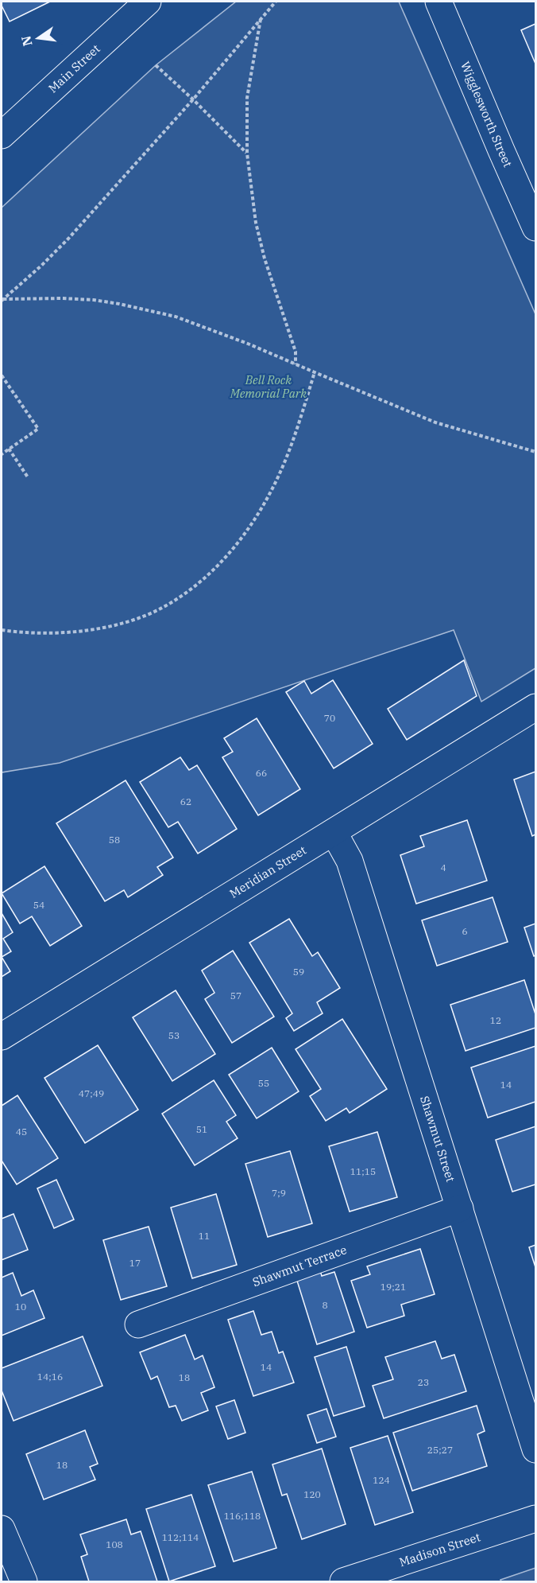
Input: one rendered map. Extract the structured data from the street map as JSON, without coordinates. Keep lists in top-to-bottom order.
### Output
{
  "streets": {
    "street": [
      "Main Street",
      "Wigglesworth Street",
      "Meridian Street",
      "Shawmut Street",
      "Shawmut Terrace",
      "Madison Street"
    ]
  },
  "crossings": [
    ["Meridian Street", "Shawmut Street"],
    ["Shawmut Street", "Shawmut Terrace"]
  ],
  "parks": ["Bell Rock Memorial Park"],
  "house_numbers": [
    "70",
    "66",
    "62",
    "58",
    "4",
    "54",
    "6",
    "59",
    "57",
    "12",
    "53",
    "55",
    "14",
    "47;49",
    "51",
    "45",
    "11;15",
    "7;9",
    "11",
    "17",
    "19;21",
    "8",
    "10",
    "14",
    "14;16",
    "18",
    "23",
    "25;27",
    "18",
    "124",
    "120",
    "116;118",
    "112;114",
    "108"
  ],
  "north": "left"
}
